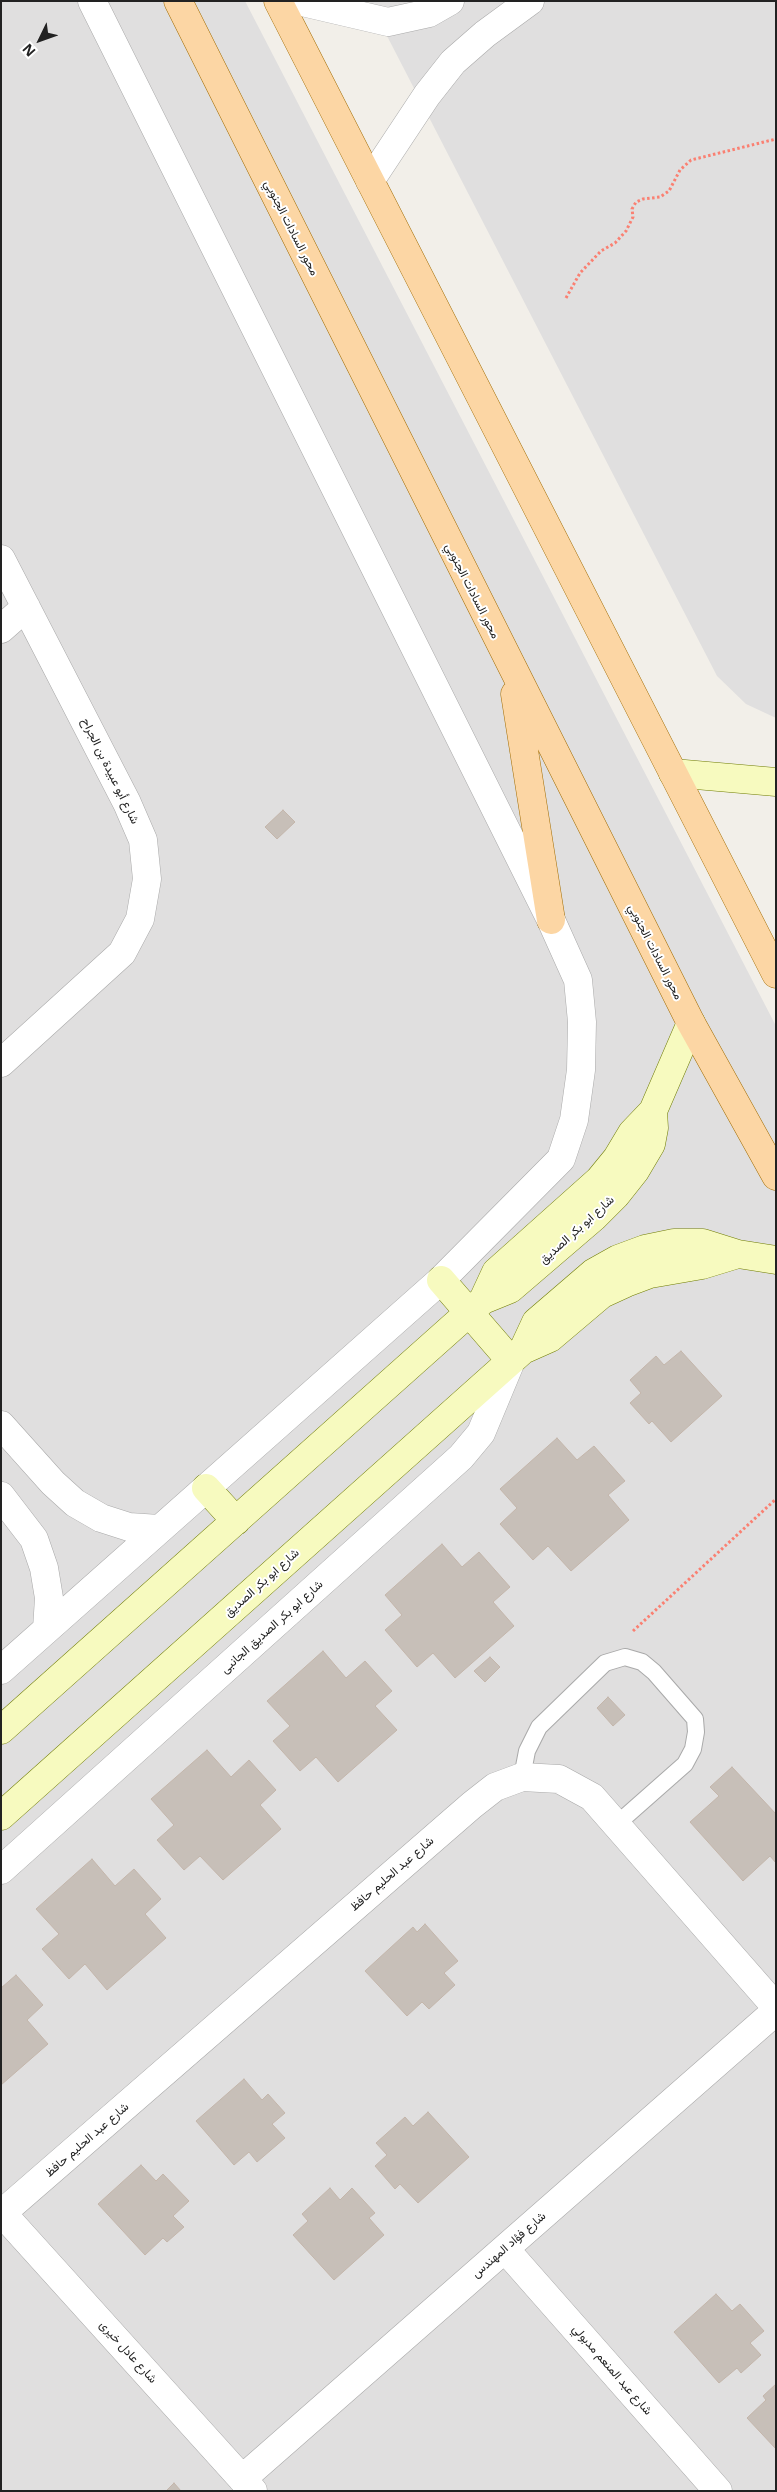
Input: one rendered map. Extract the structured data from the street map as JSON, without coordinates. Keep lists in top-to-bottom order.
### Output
{
  "streets": {
    "main road": ["محور السادات الجنوبي"],
    "street": [
      "شارع أبو عبيدة بن الجراح",
      "شارع ابو بكر الصديق",
      "شارع ابو بكر الصديق الجانبى",
      "شارع عبد الحليم حافظ",
      "شارع فؤاد المهندس",
      "شارع عادل خيرى",
      "شارع عبد المنعم مدبولي"
    ]
  },
  "crossings": [
    ["محور السادات الجنوبي", "شارع ابو بكر الصديق"],
    ["شارع ابو بكر الصديق", "شارع ابو بكر الصديق الجانبى"],
    ["شارع عبد الحليم حافظ", "شارع فؤاد المهندس"],
    ["شارع عبد الحليم حافظ", "شارع عادل خيرى"],
    ["شارع فؤاد المهندس", "شارع عادل خيرى"],
    ["شارع فؤاد المهندس", "شارع عبد المنعم مدبولي"]
  ],
  "north": "bottom left"
}
